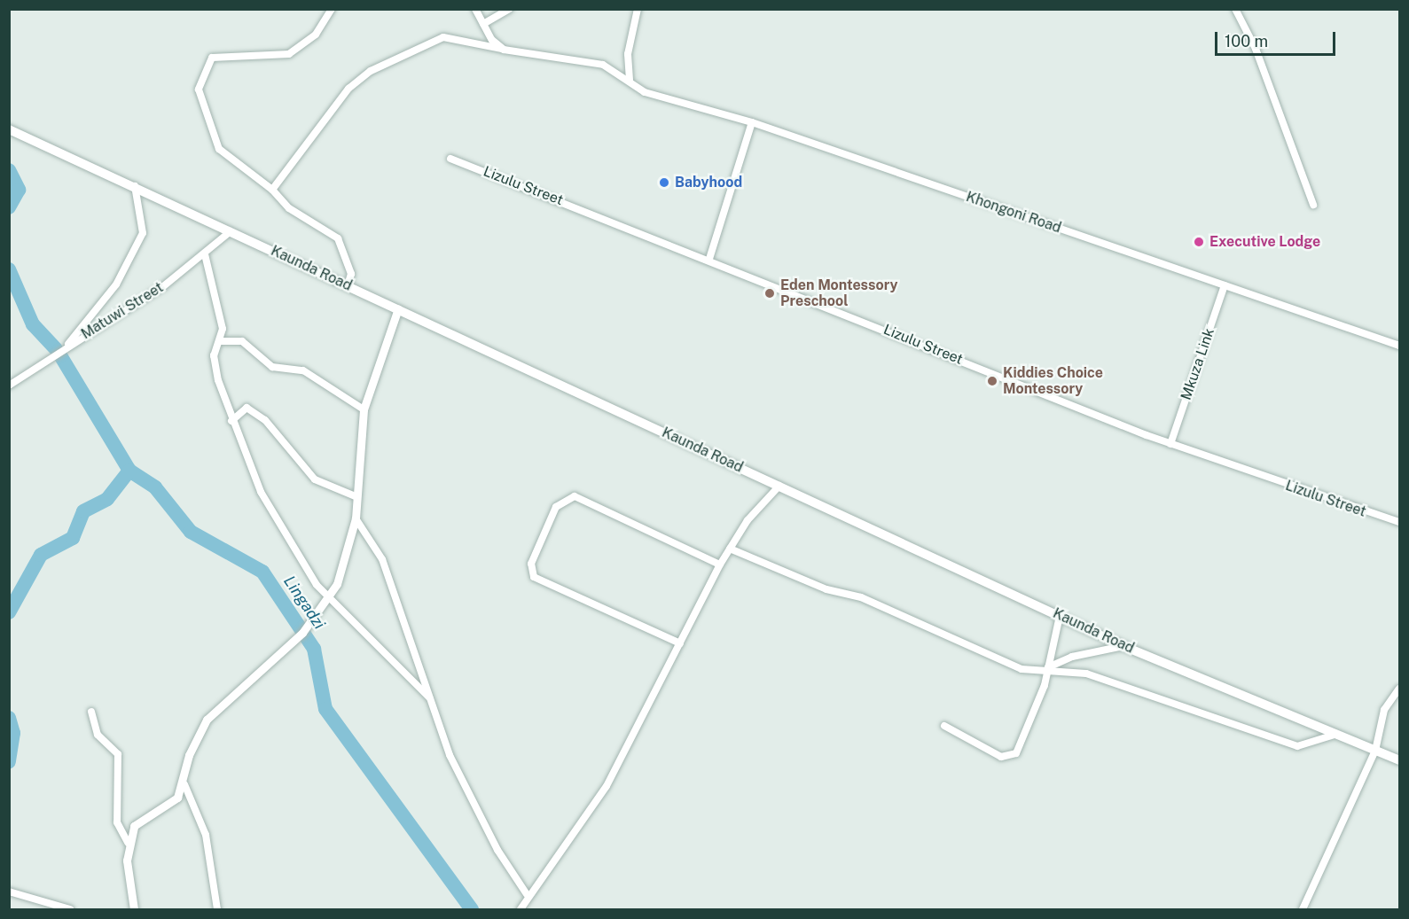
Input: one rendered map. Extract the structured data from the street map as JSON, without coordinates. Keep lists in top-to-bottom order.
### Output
{
  "streets": {
    "main road": ["Kaunda Road"],
    "street": [
      "Lizulu Street",
      "Khongoni Road",
      "Matuwi Street",
      "Mkuza Link"
    ]
  },
  "crossings": [
    ["Lizulu Street", "Mkuza Link"],
    ["Khongoni Road", "Mkuza Link"],
    ["Kaunda Road", "Matuwi Street"]
  ],
  "water": ["Lingadzi"],
  "places": [
    "Babyhood",
    "Executive Lodge",
    "Eden Montessory Preschool",
    "Kiddies Choice Montessory"
  ],
  "scale_bar": "100 m"
}
